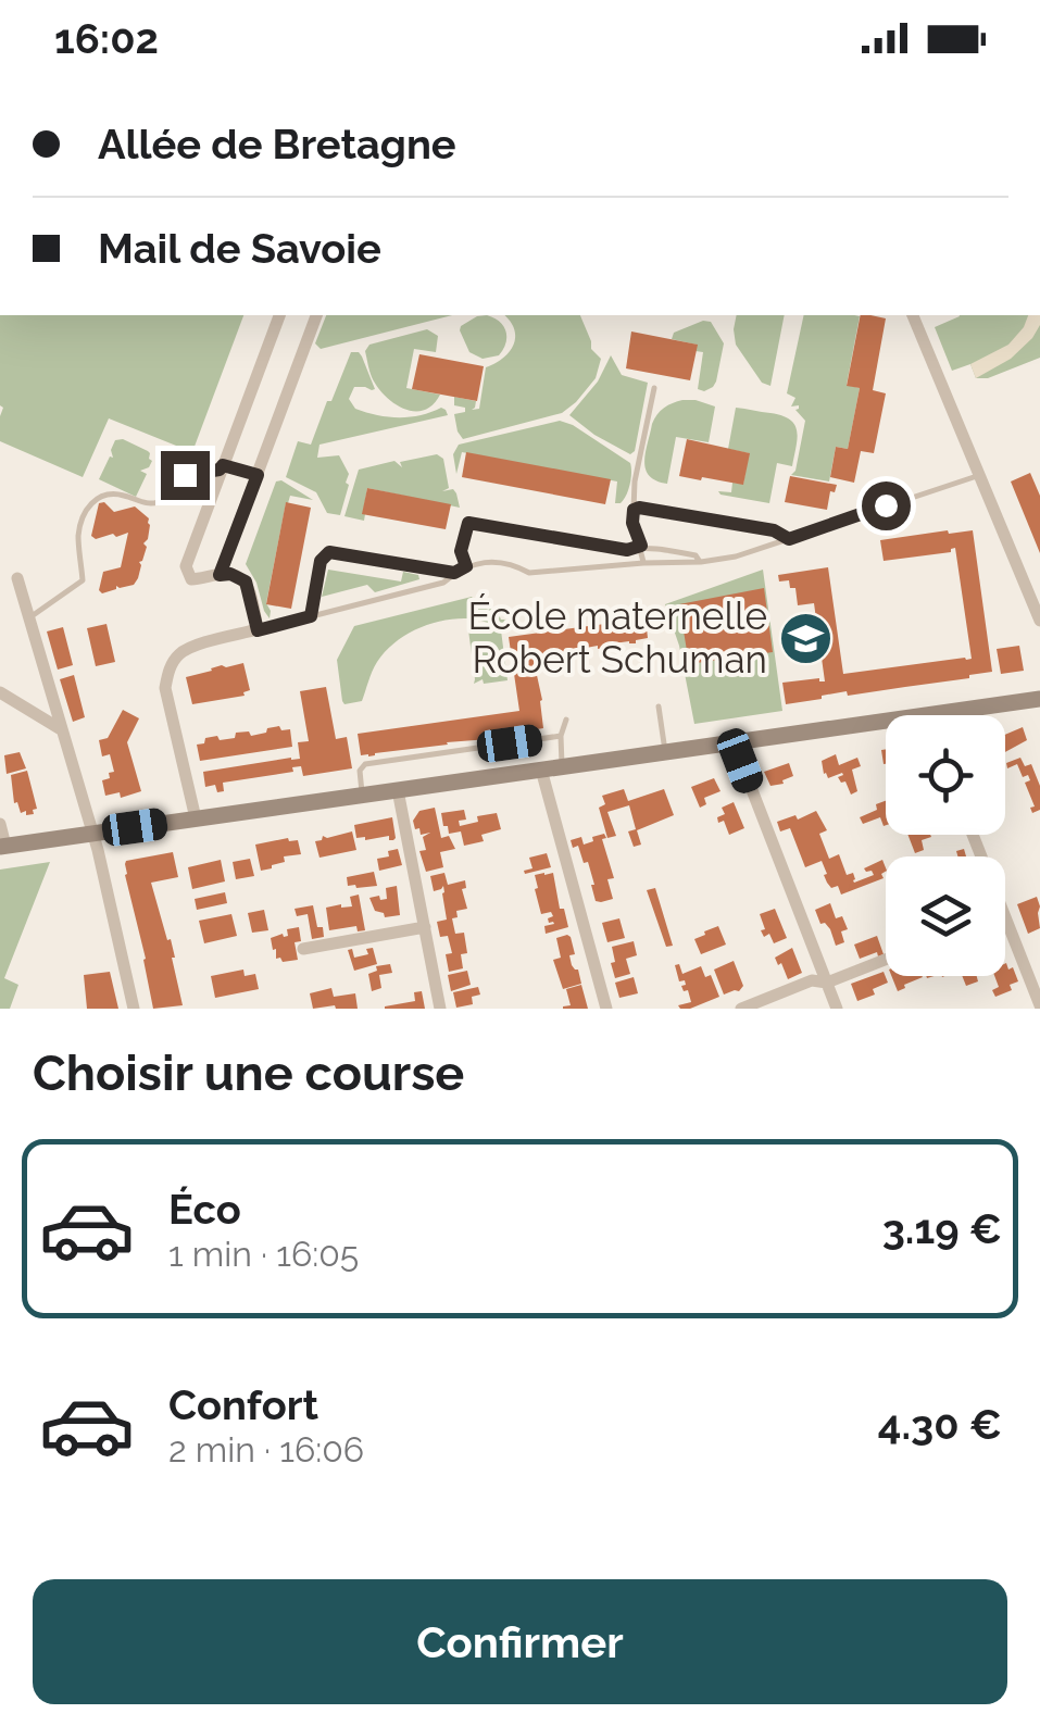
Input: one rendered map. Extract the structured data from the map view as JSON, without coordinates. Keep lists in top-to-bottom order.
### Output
{
  "places": {
    "school or university": ["École maternelle Robert Schuman"]
  },
  "page": {
    "status": "16:02",
    "banner": ["Allée de Bretagne", "Mail de Savoie"],
    "heading": "Choisir une course",
    "list": [
      {
        "name": "Éco",
        "note": "1 min · 16:05",
        "value": "3.19 €"
      },
      {
        "name": "Confort",
        "note": "2 min · 16:06",
        "value": "4.30 €"
      }
    ],
    "buttons": "Confirmer"
  }
}
